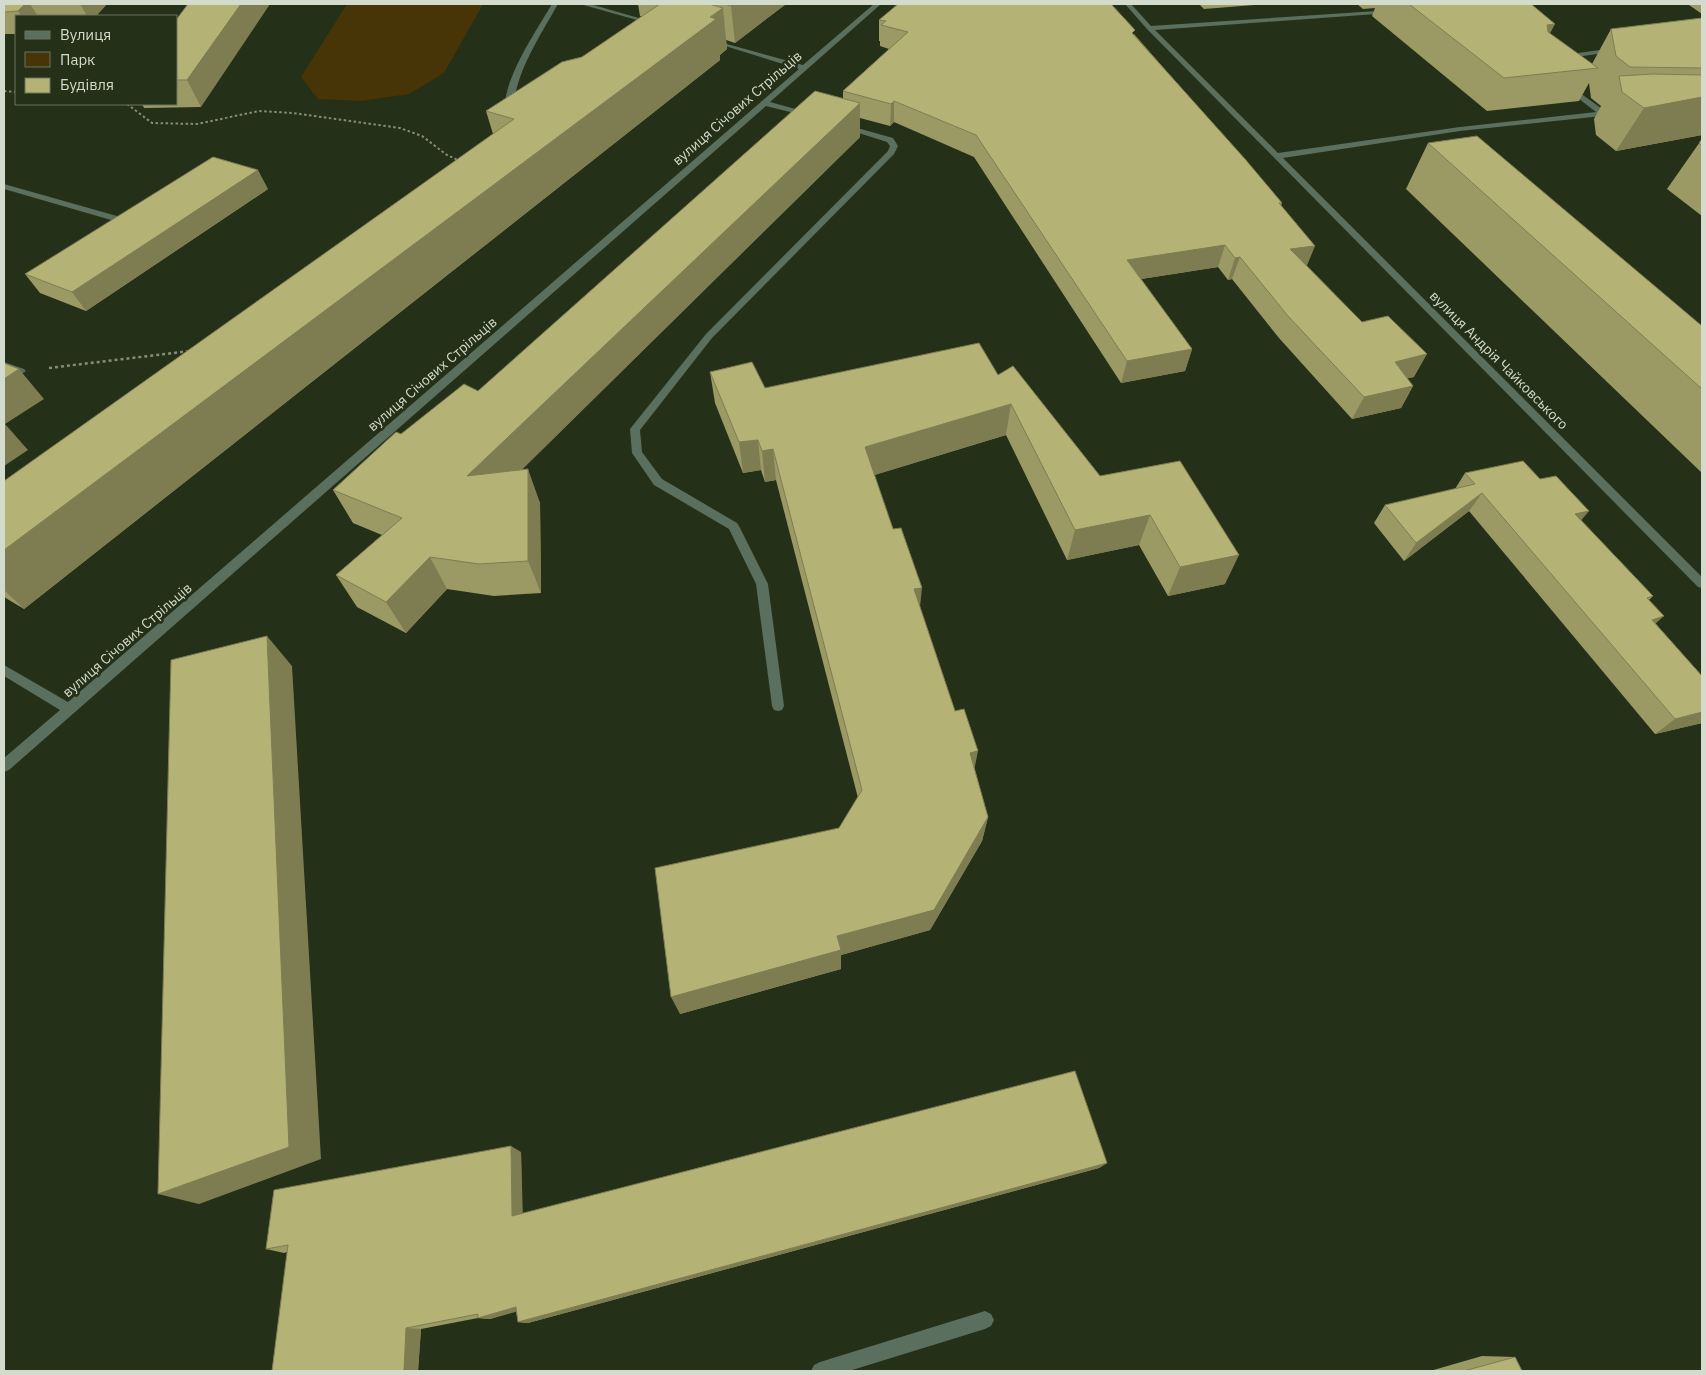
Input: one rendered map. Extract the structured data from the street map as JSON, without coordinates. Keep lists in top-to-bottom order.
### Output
{
  "streets": {
    "street": ["вулиця Січових Стрільців", "вулиця Андрія Чайковського"]
  },
  "legend": ["Вулиця", "Парк", "Будівля"]
}
